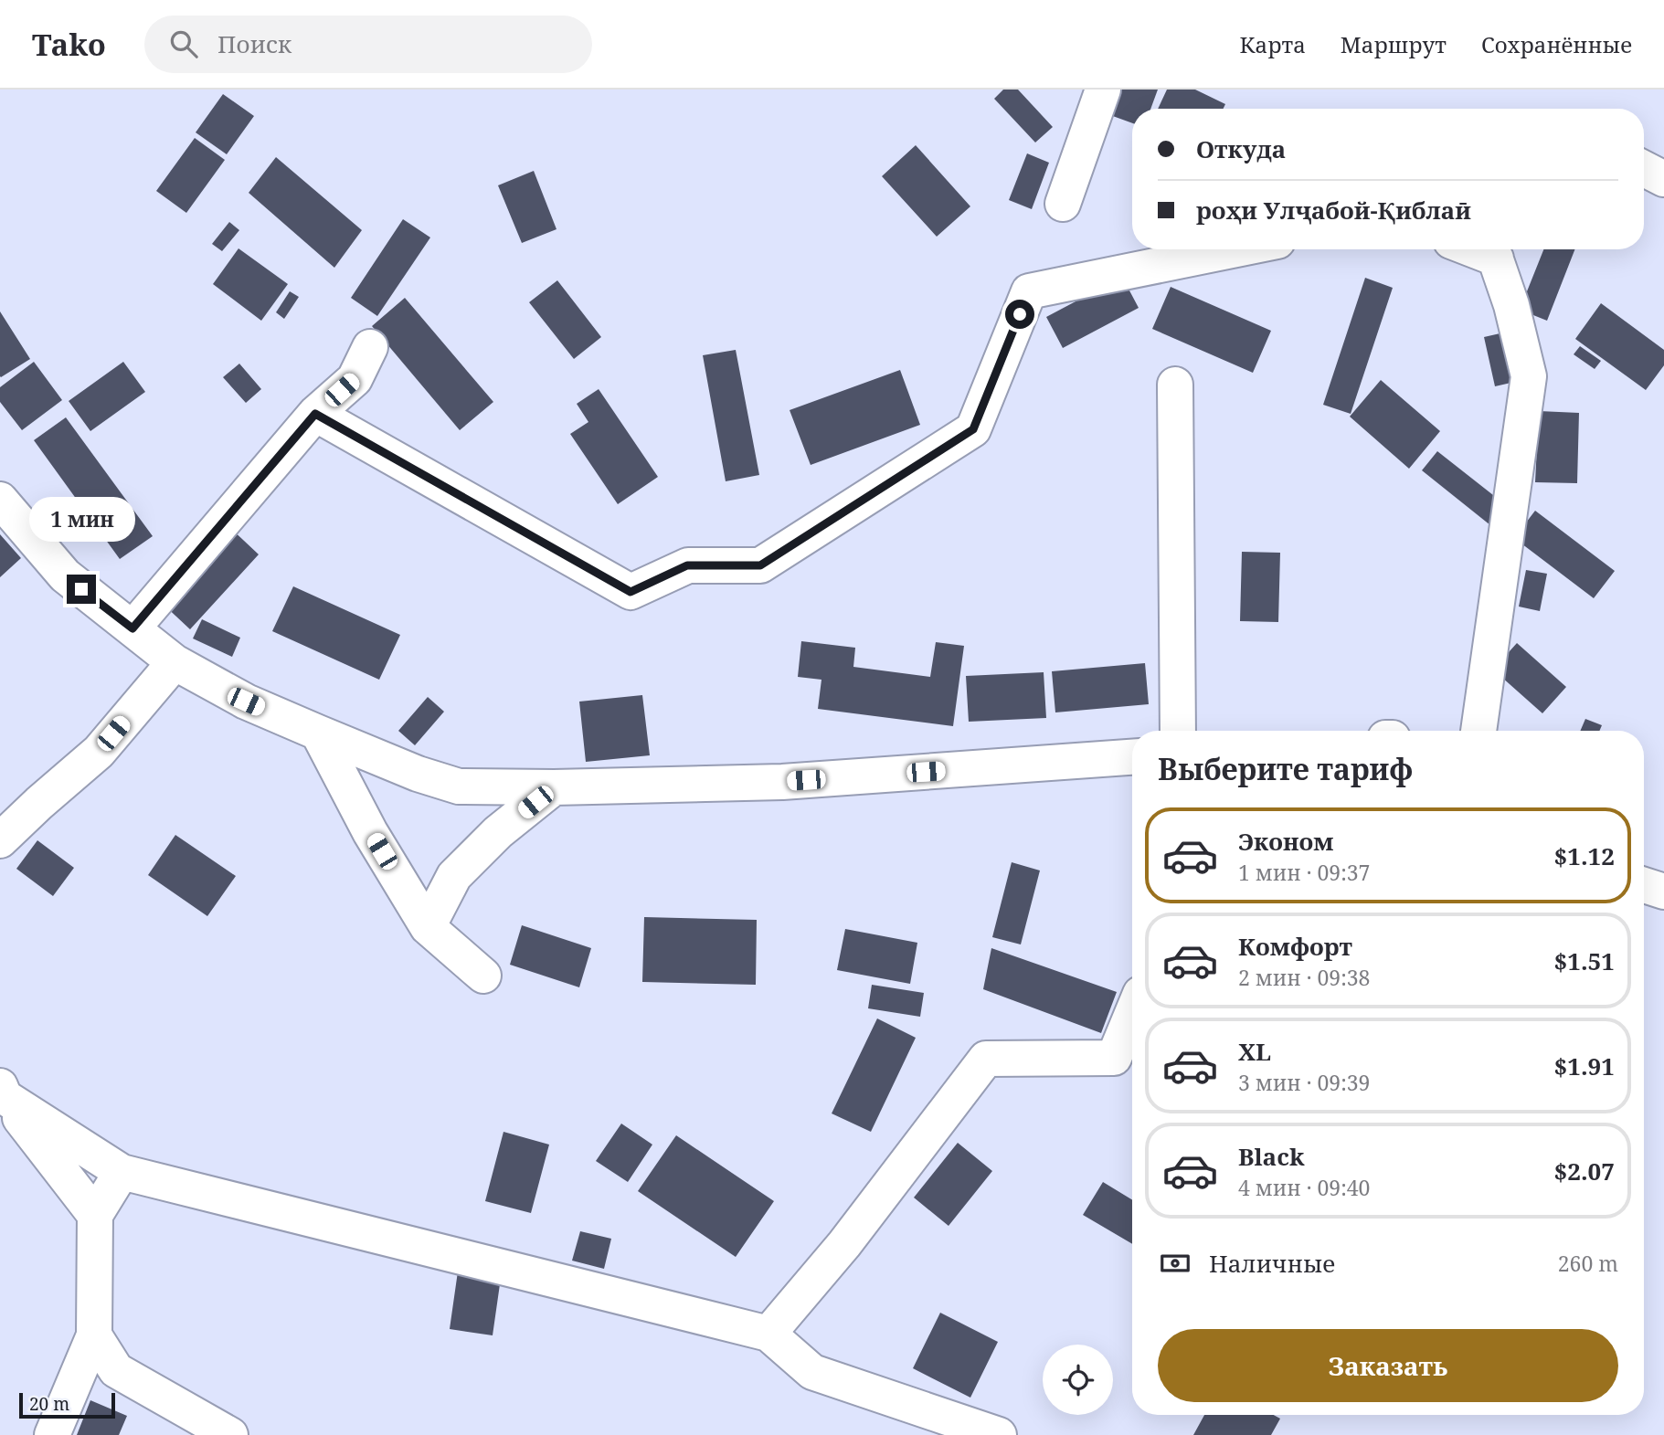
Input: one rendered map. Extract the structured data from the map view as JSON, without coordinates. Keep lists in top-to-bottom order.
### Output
{
  "scale_bar": "20 m",
  "page": {
    "header": "Tako",
    "search": "Поиск",
    "nav": ["Карта", "Маршрут", "Сохранённые"],
    "banner": ["Откуда", "роҳи Улҷабой-Қиблаӣ"],
    "bubble": "1 мин",
    "heading": "Выберите тариф",
    "list": [
      {
        "name": "Эконом",
        "note": "1 мин · 09:37",
        "value": "$1.12"
      },
      {
        "name": "Комфорт",
        "note": "2 мин · 09:38",
        "value": "$1.51"
      },
      {
        "name": "XL",
        "note": "3 мин · 09:39",
        "value": "$1.91"
      },
      {
        "name": "Black",
        "note": "4 мин · 09:40",
        "value": "$2.07"
      }
    ],
    "pay": ["Наличные", "260 m"],
    "buttons": "Заказать",
    "scale": "20 m"
  }
}
